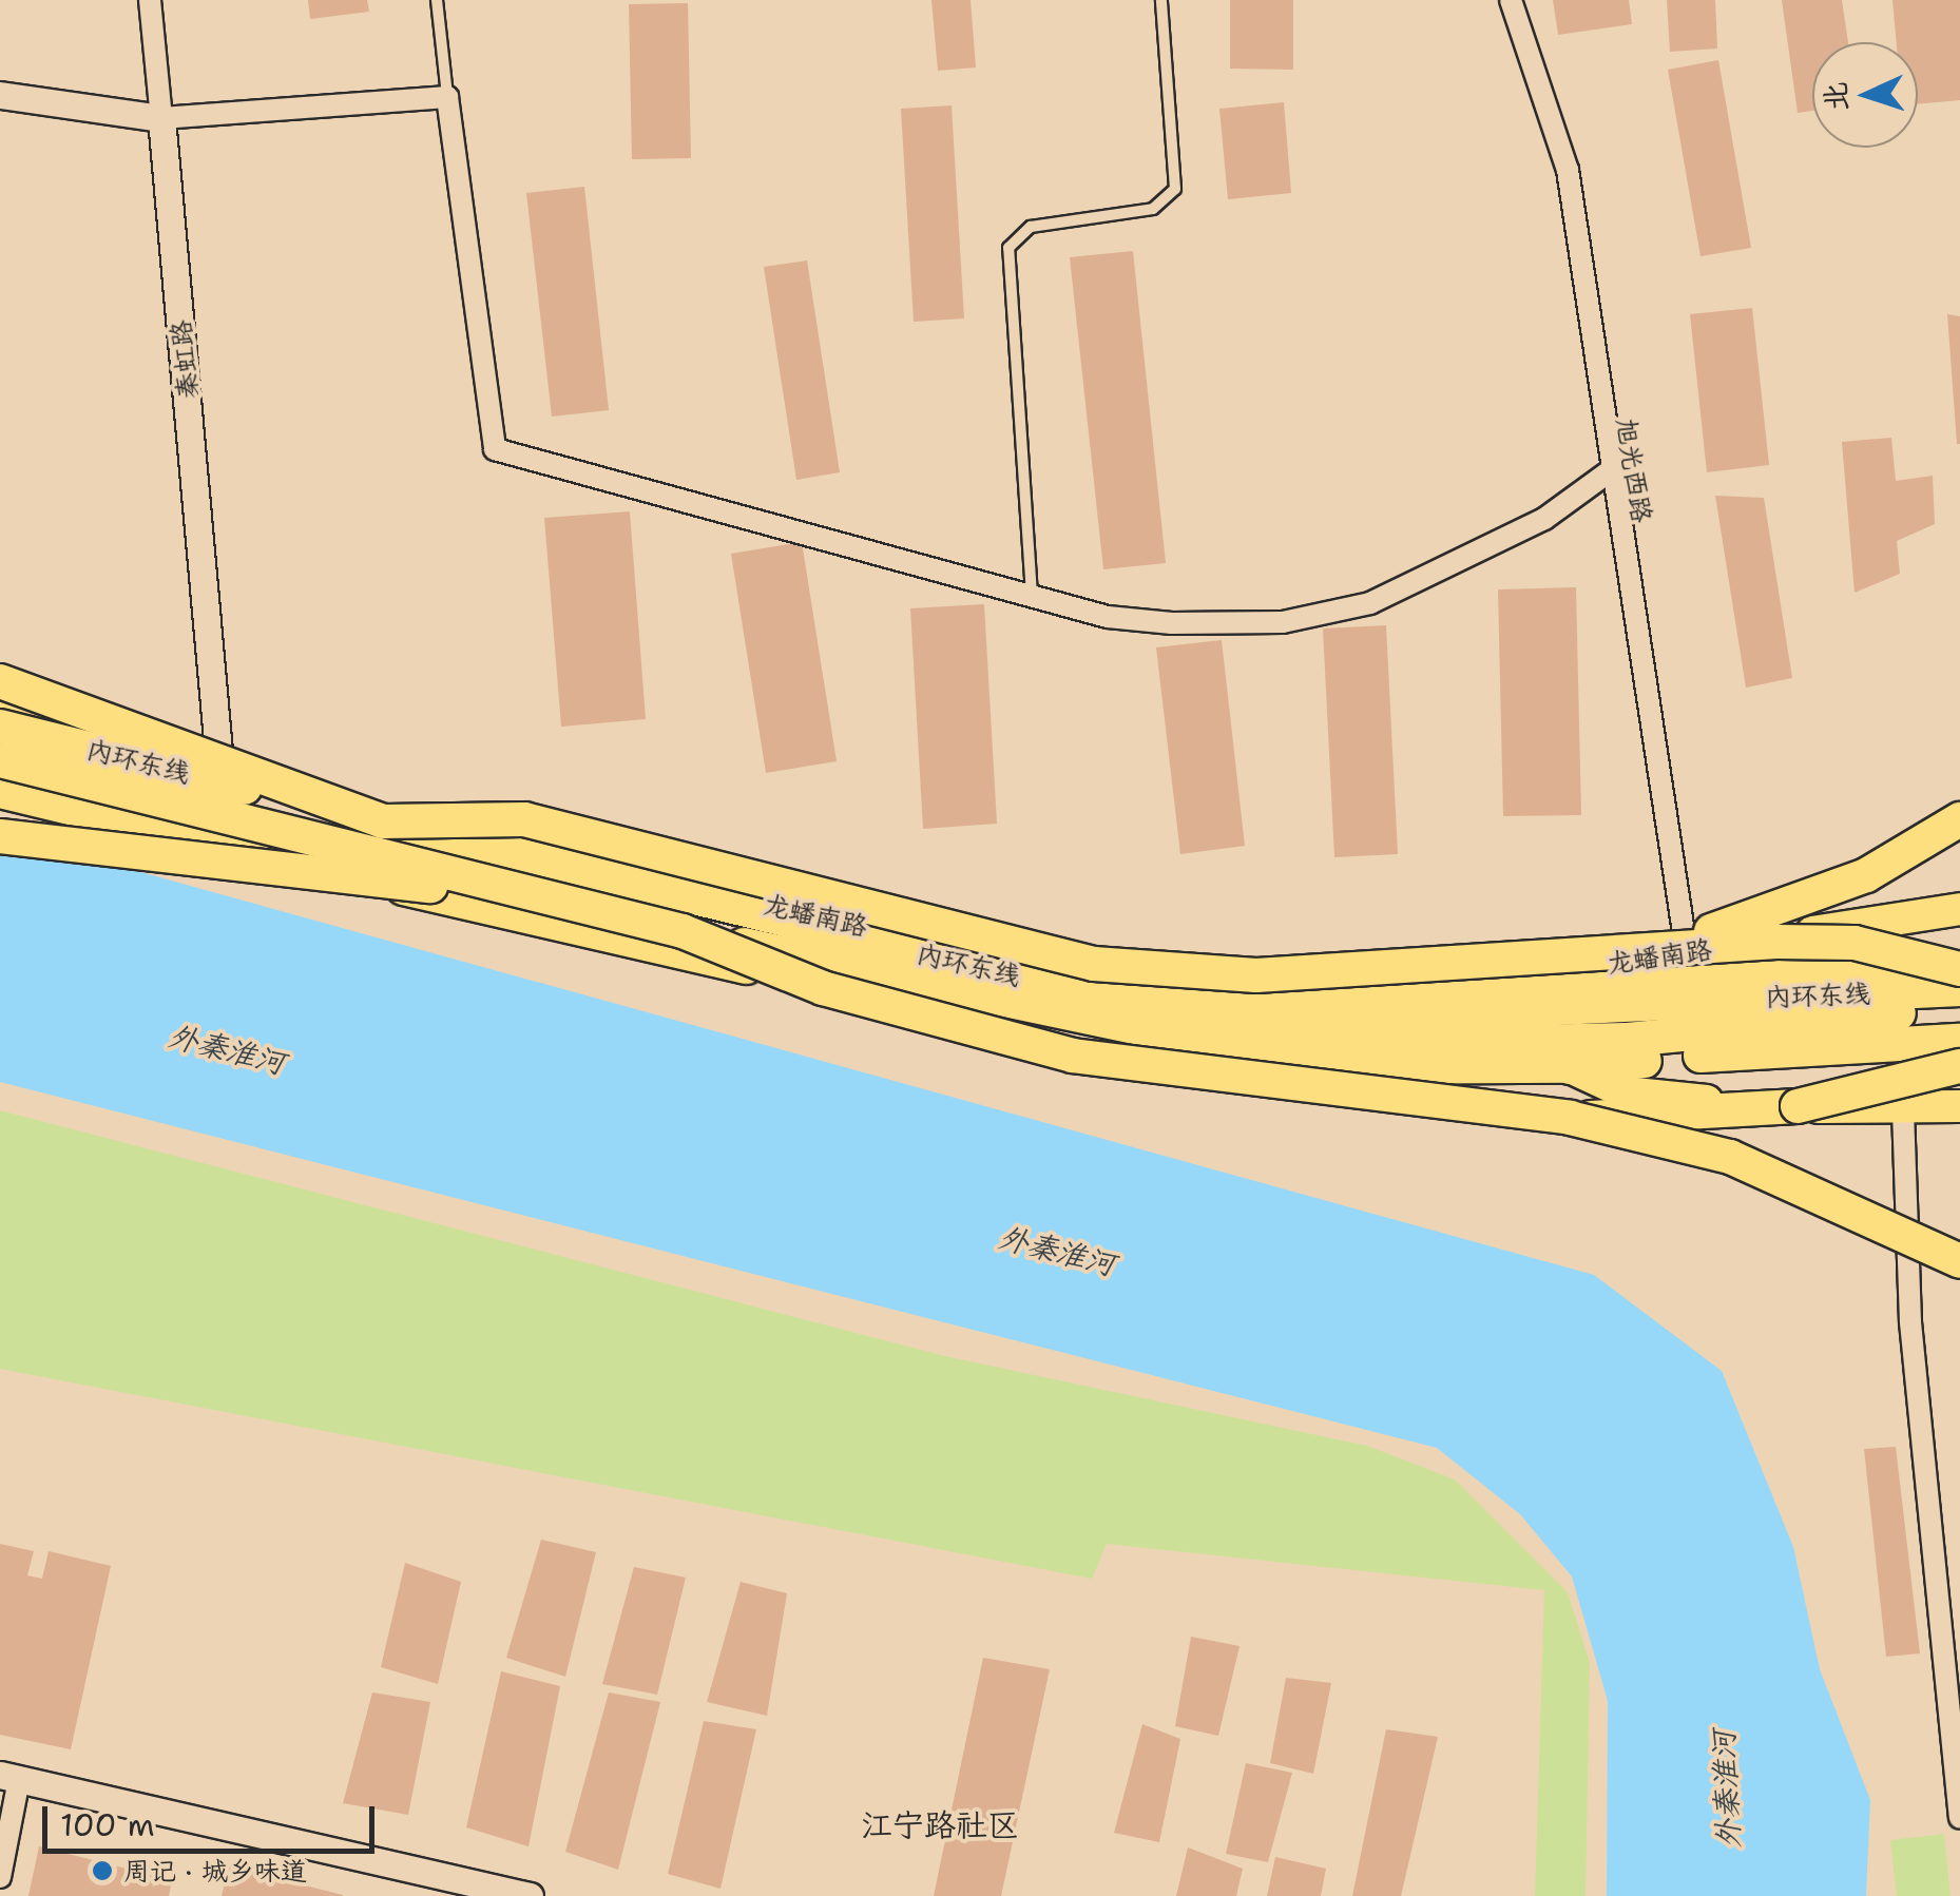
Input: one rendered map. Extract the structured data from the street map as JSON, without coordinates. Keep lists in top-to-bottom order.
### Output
{
  "streets": {
    "highway": ["内环东线"],
    "main road": ["龙蟠南路"],
    "street": ["秦虹路", "旭光西路"]
  },
  "crossings": [
    ["秦虹路", "龙蟠南路"],
    ["旭光西路", "龙蟠南路"]
  ],
  "districts": ["江宁路社区"],
  "water": ["外秦淮河"],
  "places": ["周记 · 城乡味道"],
  "scale_bar": "100 m",
  "north": "left"
}
